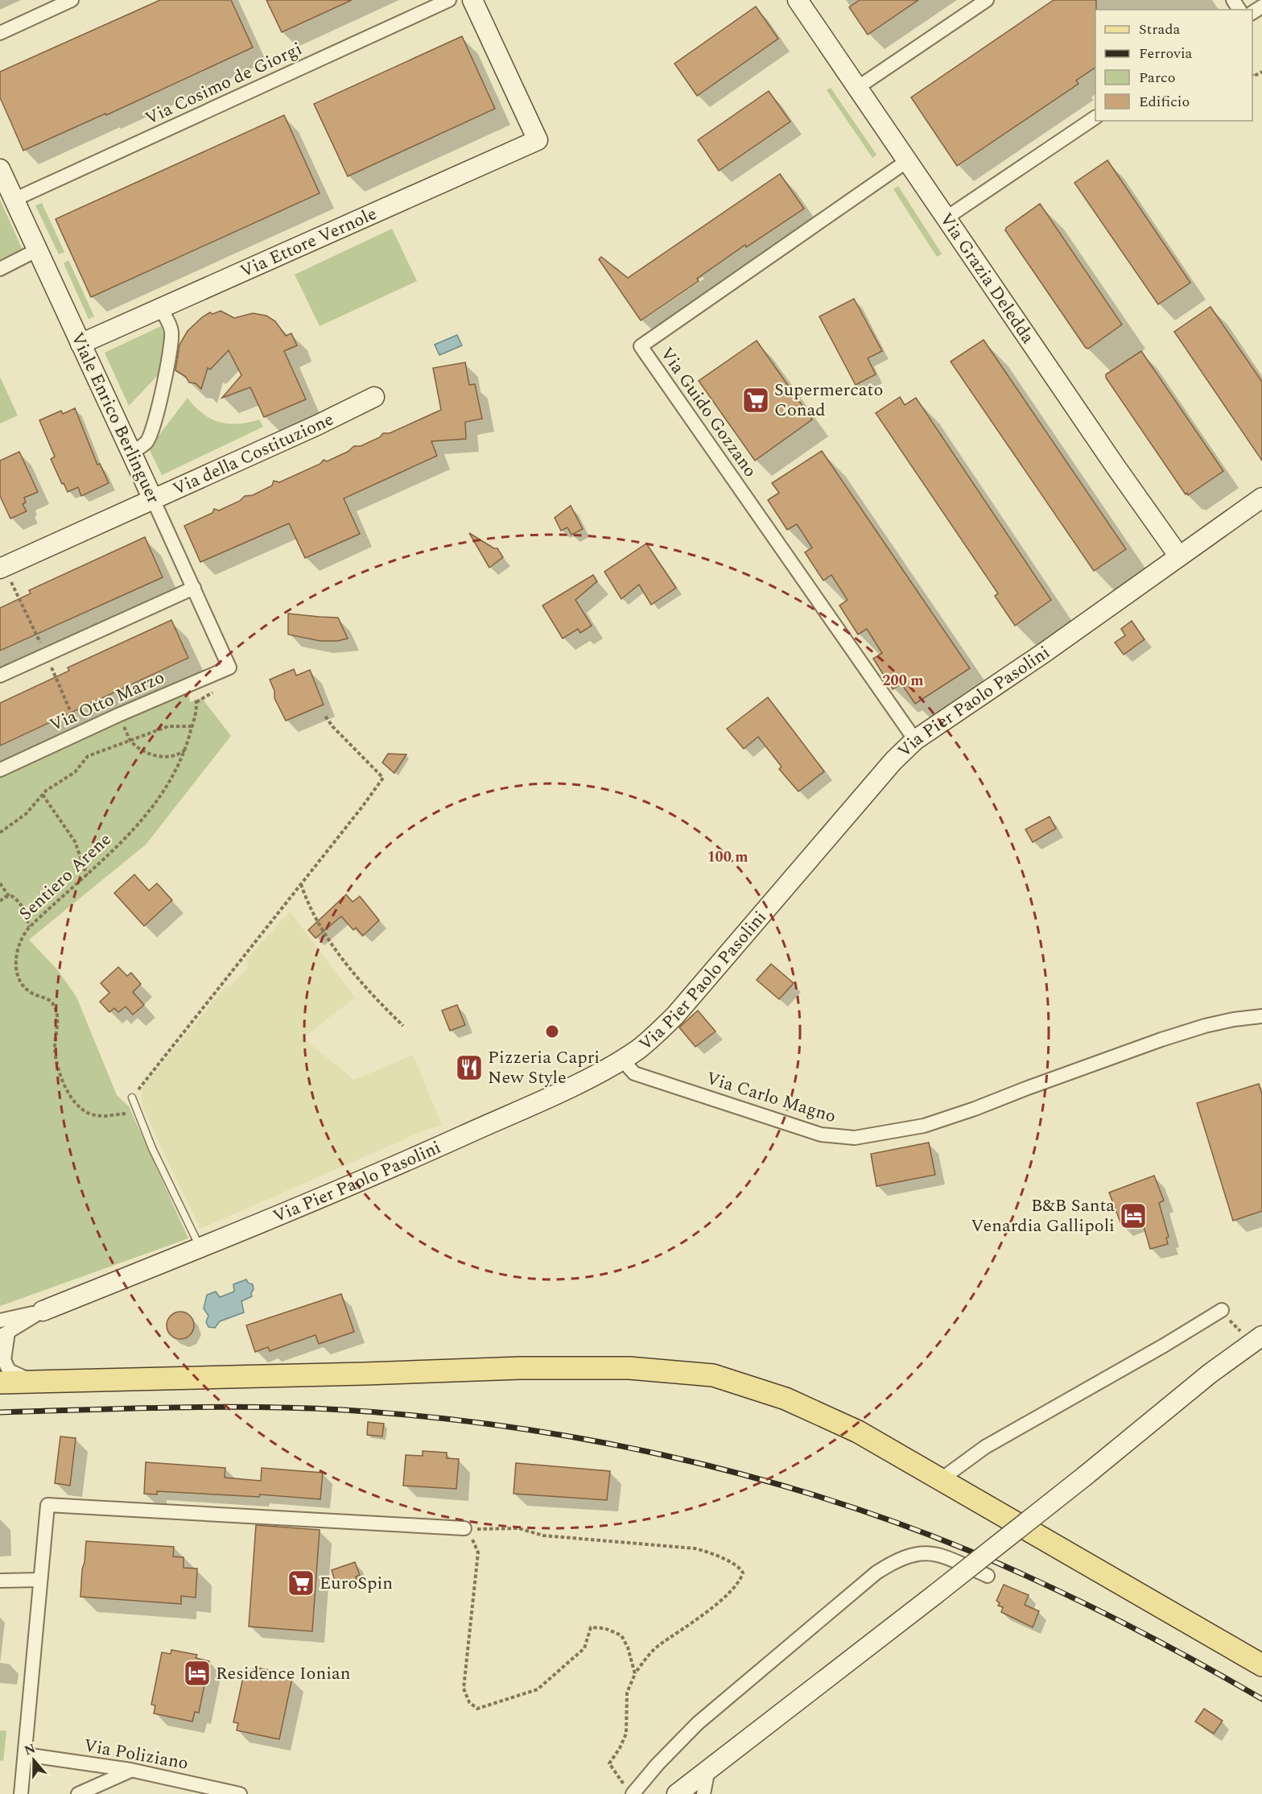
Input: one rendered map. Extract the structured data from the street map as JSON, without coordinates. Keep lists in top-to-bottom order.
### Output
{
  "streets": {
    "street": [
      "Via Cosimo de Giorgi",
      "Via Ettore Vernole",
      "Via Grazia Deledda",
      "Via Guido Gozzano",
      "Viale Enrico Berlinguer",
      "Via della Costituzione",
      "Via Otto Marzo",
      "Via Pier Paolo Pasolini",
      "Via Carlo Magno",
      "Via Poliziano"
    ],
    "path": ["Sentiero Arene"]
  },
  "crossings": [
    ["Via Cosimo de Giorgi", "Viale Enrico Berlinguer"],
    ["Via Ettore Vernole", "Viale Enrico Berlinguer"],
    ["Via Grazia Deledda", "Via Guido Gozzano"],
    ["Via Grazia Deledda", "Via Pier Paolo Pasolini"],
    ["Via Guido Gozzano", "Via Pier Paolo Pasolini"],
    ["Viale Enrico Berlinguer", "Via della Costituzione"],
    ["Viale Enrico Berlinguer", "Via Otto Marzo"],
    ["Via Otto Marzo", "Sentiero Arene"],
    ["Via Pier Paolo Pasolini", "Via Carlo Magno"]
  ],
  "places": {
    "supermarket": ["Supermercato Conad", "EuroSpin"],
    "restaurant": ["Pizzeria Capri New Style"],
    "hotel": ["B&B Santa Venardia Gallipoli", "Residence Ionian"]
  },
  "legend": [
    "Strada",
    "Ferrovia",
    "Parco",
    "Edificio"
  ],
  "north": "top",
  "rings": ["200 m", "100 m"]
}
